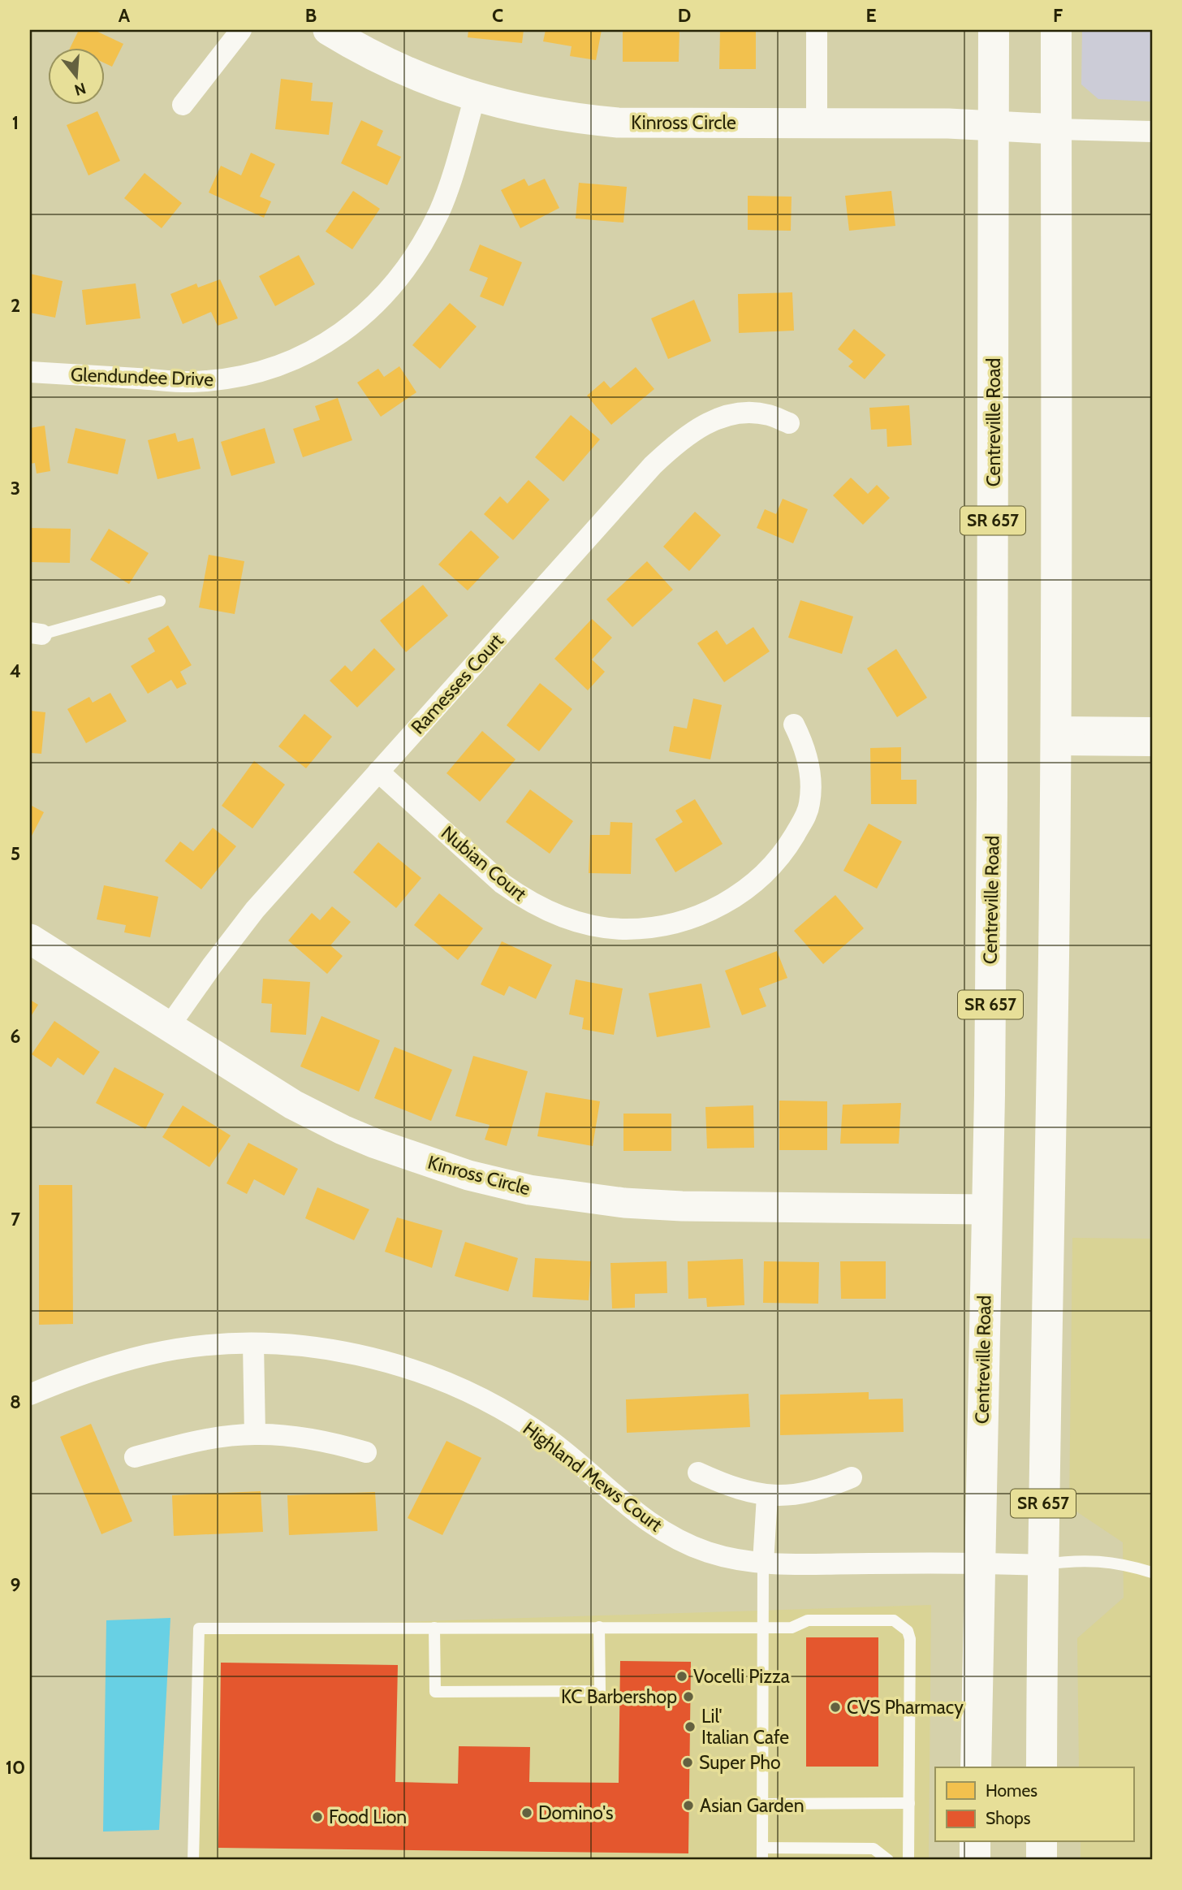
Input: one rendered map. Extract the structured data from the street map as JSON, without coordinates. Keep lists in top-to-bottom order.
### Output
{
  "streets": {
    "main road": ["Centreville Road", "SR 657"],
    "street": [
      "Kinross Circle",
      "Glendundee Drive",
      "Ramesses Court",
      "Nubian Court",
      "Highland Mews Court"
    ]
  },
  "crossings": [
    ["Kinross Circle", "Glendundee Drive"],
    ["Kinross Circle", "Centreville Road"],
    ["Kinross Circle", "SR 657"],
    ["Kinross Circle", "Ramesses Court"],
    ["Centreville Road", "Highland Mews Court"],
    ["SR 657", "Highland Mews Court"],
    ["Ramesses Court", "Nubian Court"]
  ],
  "places": [
    "Vocelli Pizza",
    "KC Barbershop",
    "CVS Pharmacy",
    "Lil' Italian Cafe",
    "Super Pho",
    "Asian Garden",
    "Domino's",
    "Food Lion"
  ],
  "legend": ["Homes", "Shops"],
  "north": "bottom",
  "grid": {
    "columns": [
      "A",
      "B",
      "C",
      "D",
      "E",
      "F"
    ],
    "rows": [
      "1",
      "2",
      "3",
      "4",
      "5",
      "6",
      "7",
      "8",
      "9",
      "10"
    ]
  }
}
